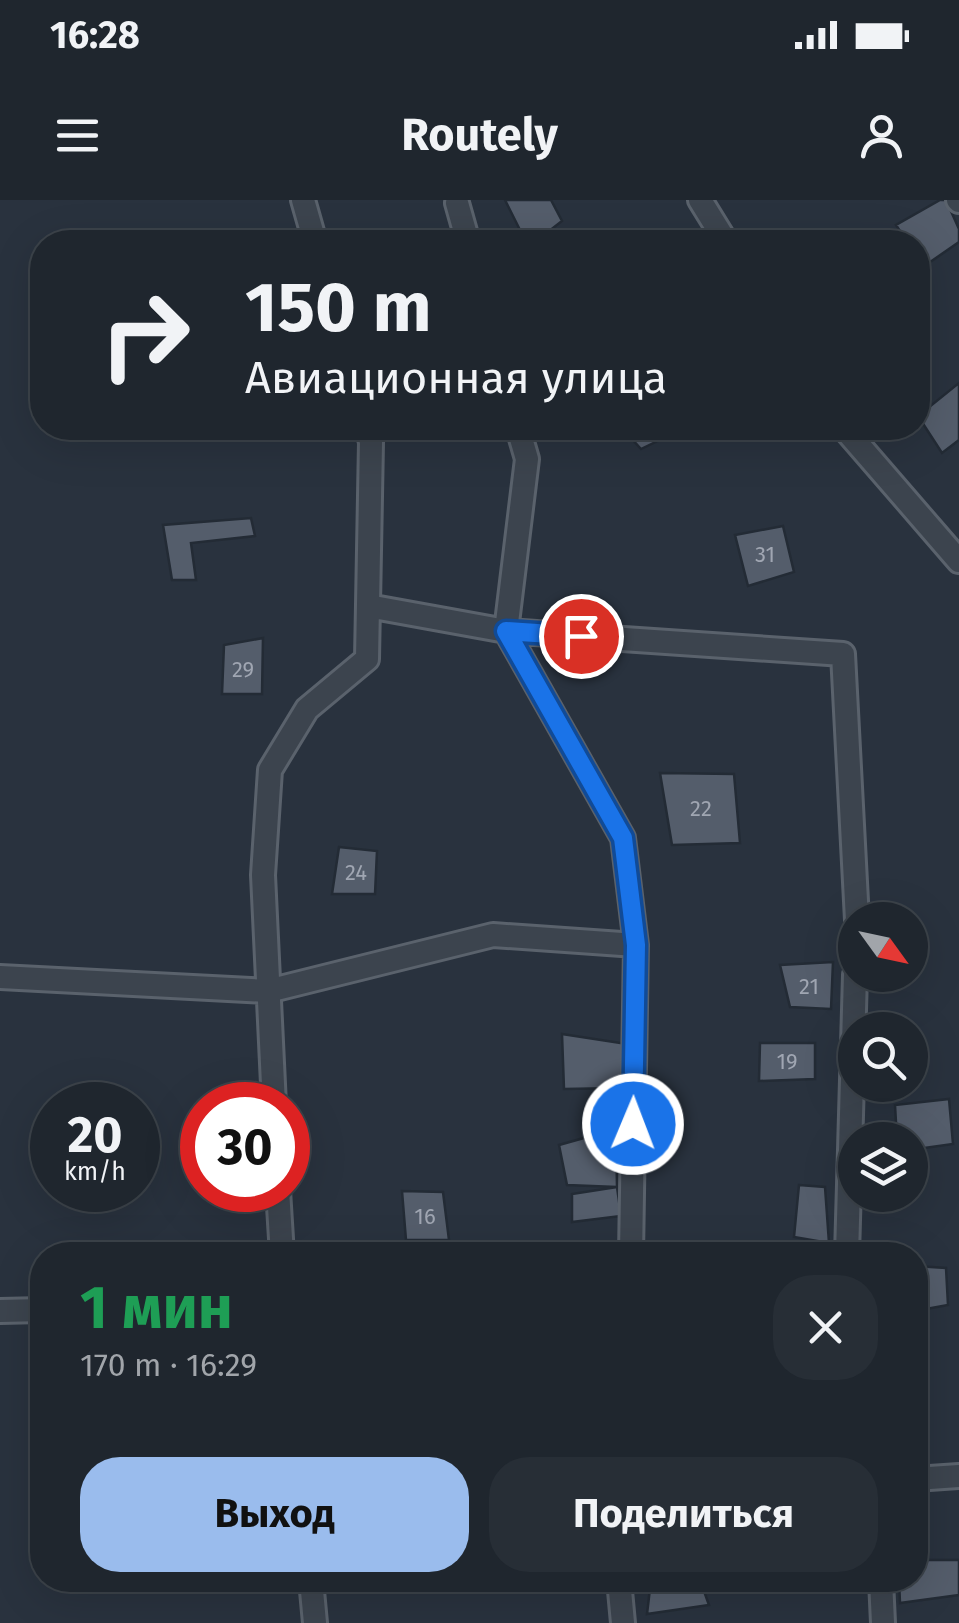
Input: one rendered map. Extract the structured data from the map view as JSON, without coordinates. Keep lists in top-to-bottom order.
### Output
{
  "house_numbers": [
    "31",
    "29",
    "22",
    "24",
    "21",
    "19",
    "16"
  ],
  "north": "bottom right",
  "page": {
    "status": "16:28",
    "header": "Routely",
    "turn": ["150 m", "Авиационная улица"],
    "speed": "20 km/h",
    "limit": "30",
    "heading": ["1 мин", "170 m · 16:29"],
    "buttons": ["Выход", "Поделиться"]
  }
}
